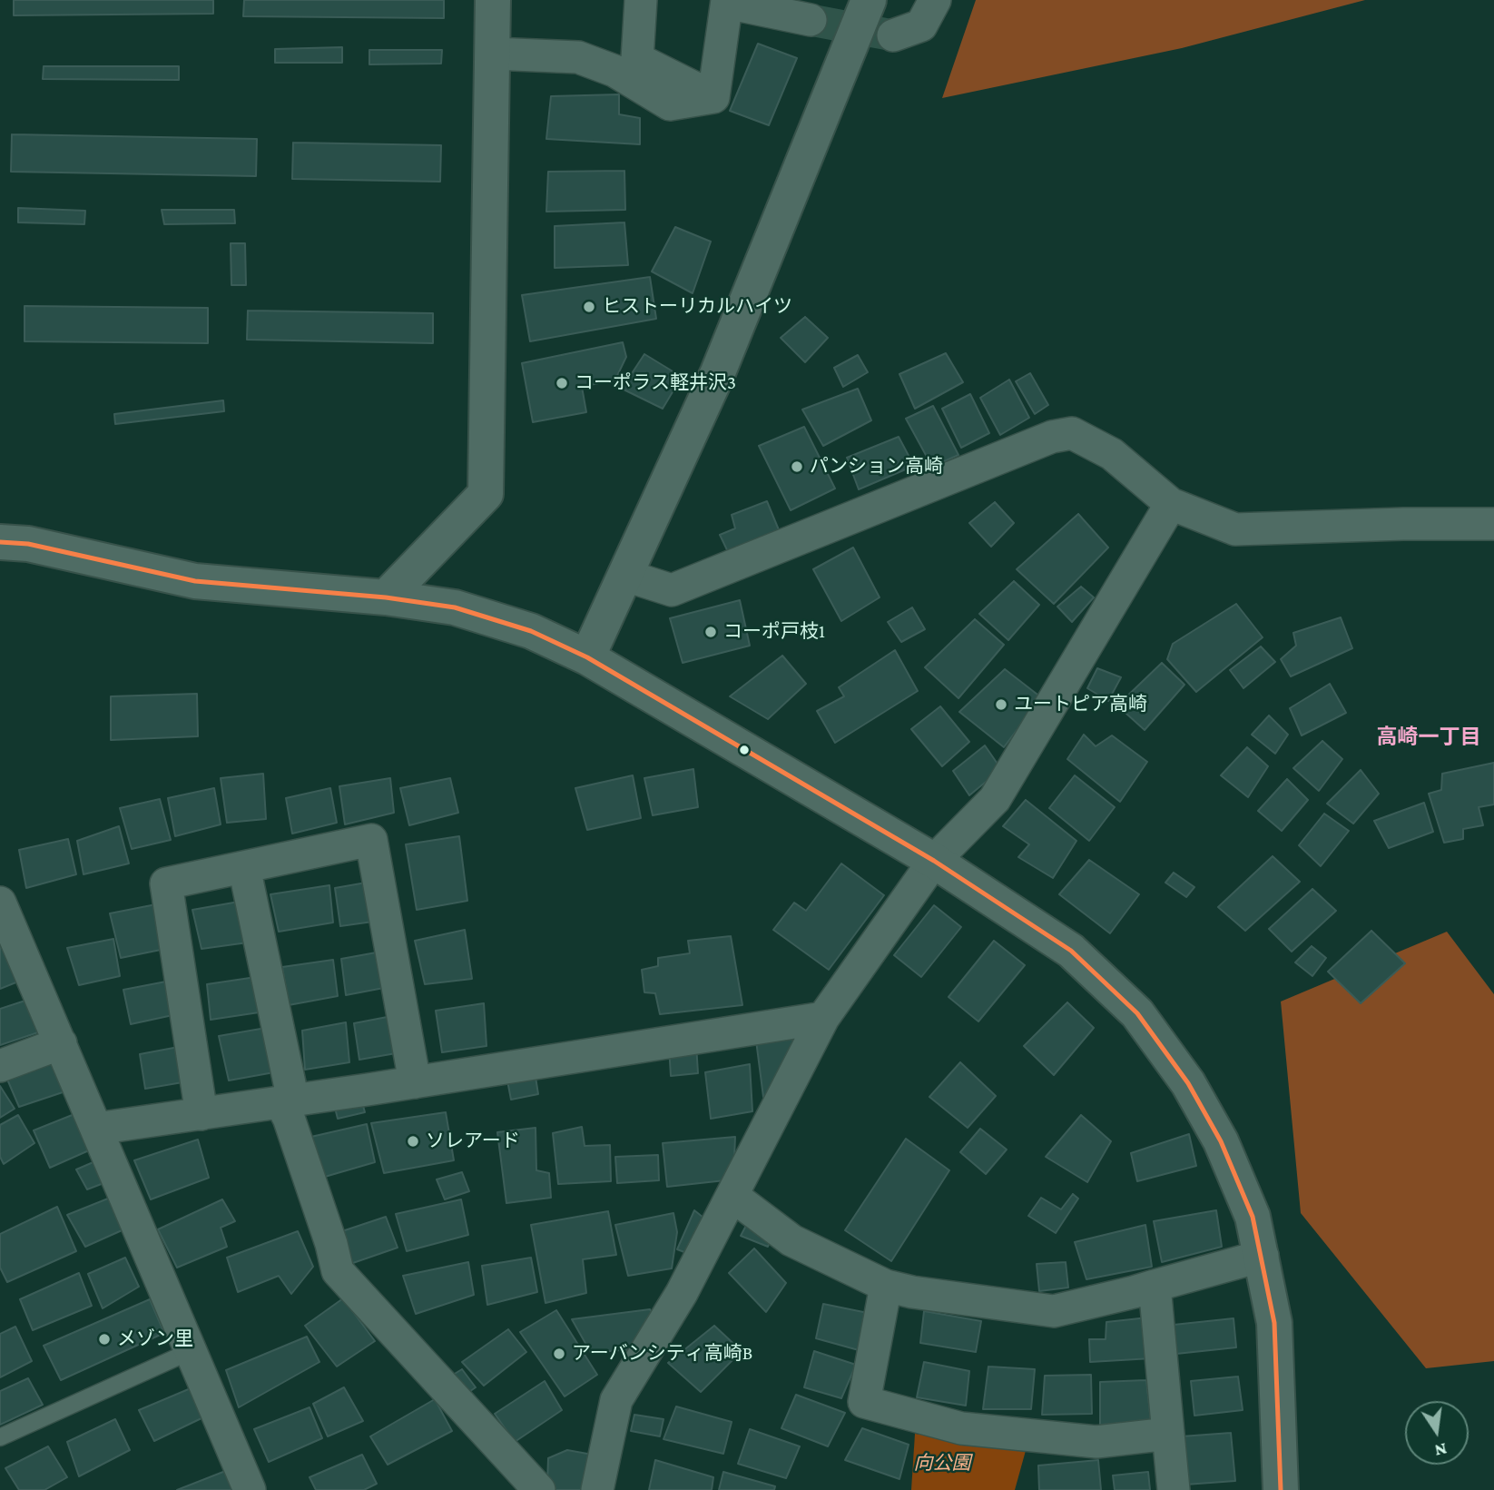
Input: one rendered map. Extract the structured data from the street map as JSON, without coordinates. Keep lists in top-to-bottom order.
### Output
{
  "districts": ["高崎一丁目"],
  "parks": ["向公園"],
  "places": [
    "ヒストーリカルハイツ",
    "コーポラス軽井沢3",
    "パンション高崎",
    "コーポ戸枝1",
    "ユートピア高崎",
    "ソレアード",
    "メゾン里",
    "アーバンシティ高崎B"
  ],
  "north": "bottom"
}
